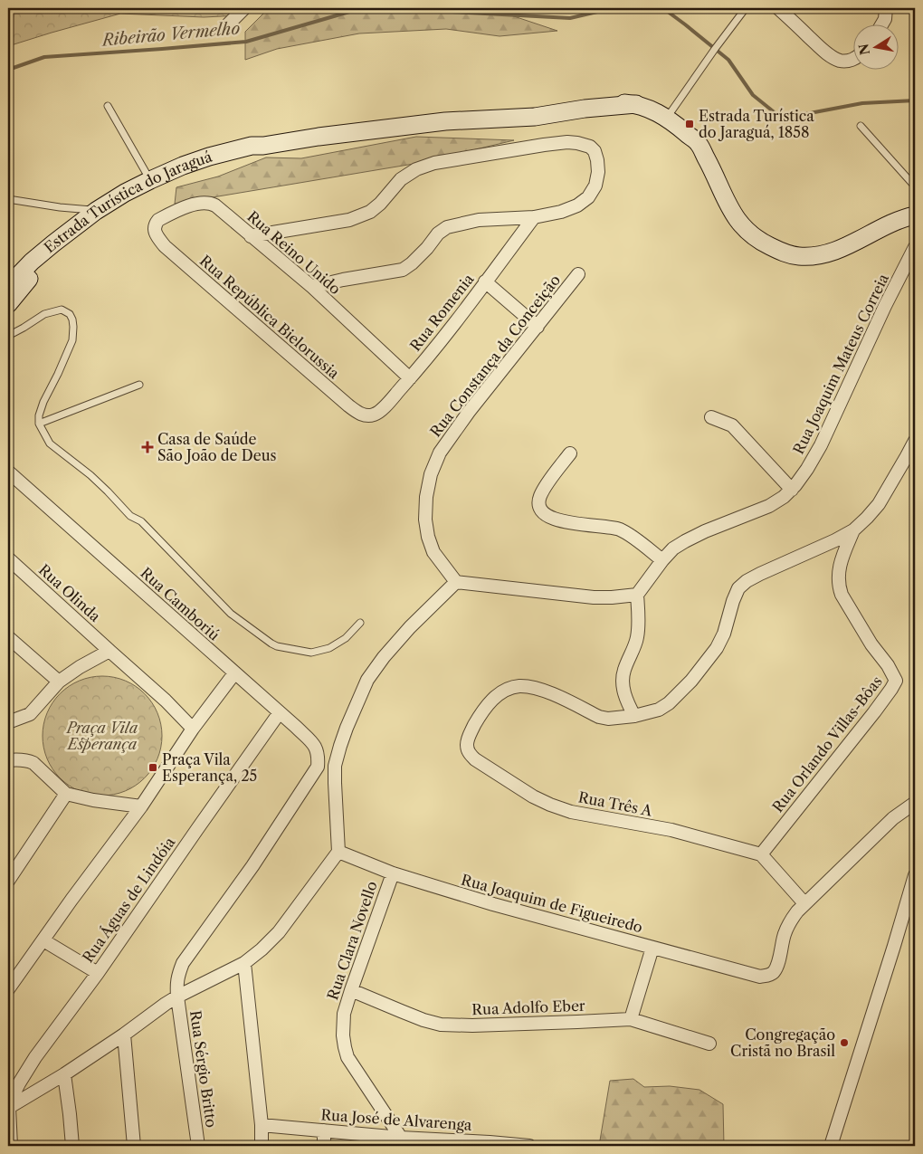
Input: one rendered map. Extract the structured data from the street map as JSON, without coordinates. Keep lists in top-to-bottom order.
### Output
{
  "streets": {
    "main road": ["Estrada Turística do Jaraguá"],
    "street": [
      "Rua Reino Unido",
      "Rua Romenia",
      "Rua República Bielorussia",
      "Rua Constança da Conceição",
      "Rua Joaquim Mateus Correia",
      "Rua Olinda",
      "Rua Camboriú",
      "Rua Orlando Villas-Bôas",
      "Rua Três A",
      "Rua Águas de Lindóia",
      "Rua Joaquim de Figueiredo",
      "Rua Clara Novello",
      "Rua Adolfo Eber",
      "Rua Sérgio Britto",
      "Rua José de Alvarenga"
    ]
  },
  "crossings": [
    ["Rua Reino Unido", "Rua Romenia"],
    ["Rua Reino Unido", "Rua República Bielorussia"],
    ["Rua Romenia", "Rua República Bielorussia"],
    ["Rua Camboriú", "Rua Águas de Lindóia"],
    ["Rua Camboriú", "Rua Sérgio Britto"],
    ["Rua Orlando Villas-Bôas", "Rua Três A"],
    ["Rua Joaquim de Figueiredo", "Rua Clara Novello"],
    ["Rua Clara Novello", "Rua Adolfo Eber"],
    ["Rua Clara Novello", "Rua José de Alvarenga"]
  ],
  "water": ["Ribeirão Vermelho"],
  "parks": ["Praça Vila Esperança"],
  "places": {
    "transit": ["Estrada Turística do Jaraguá, 1858", "Praça Vila Esperança, 25"],
    "health": ["Casa de Saúde São João de Deus"],
    "other": ["Congregação Cristã no Brasil"]
  },
  "north": "left"
}
